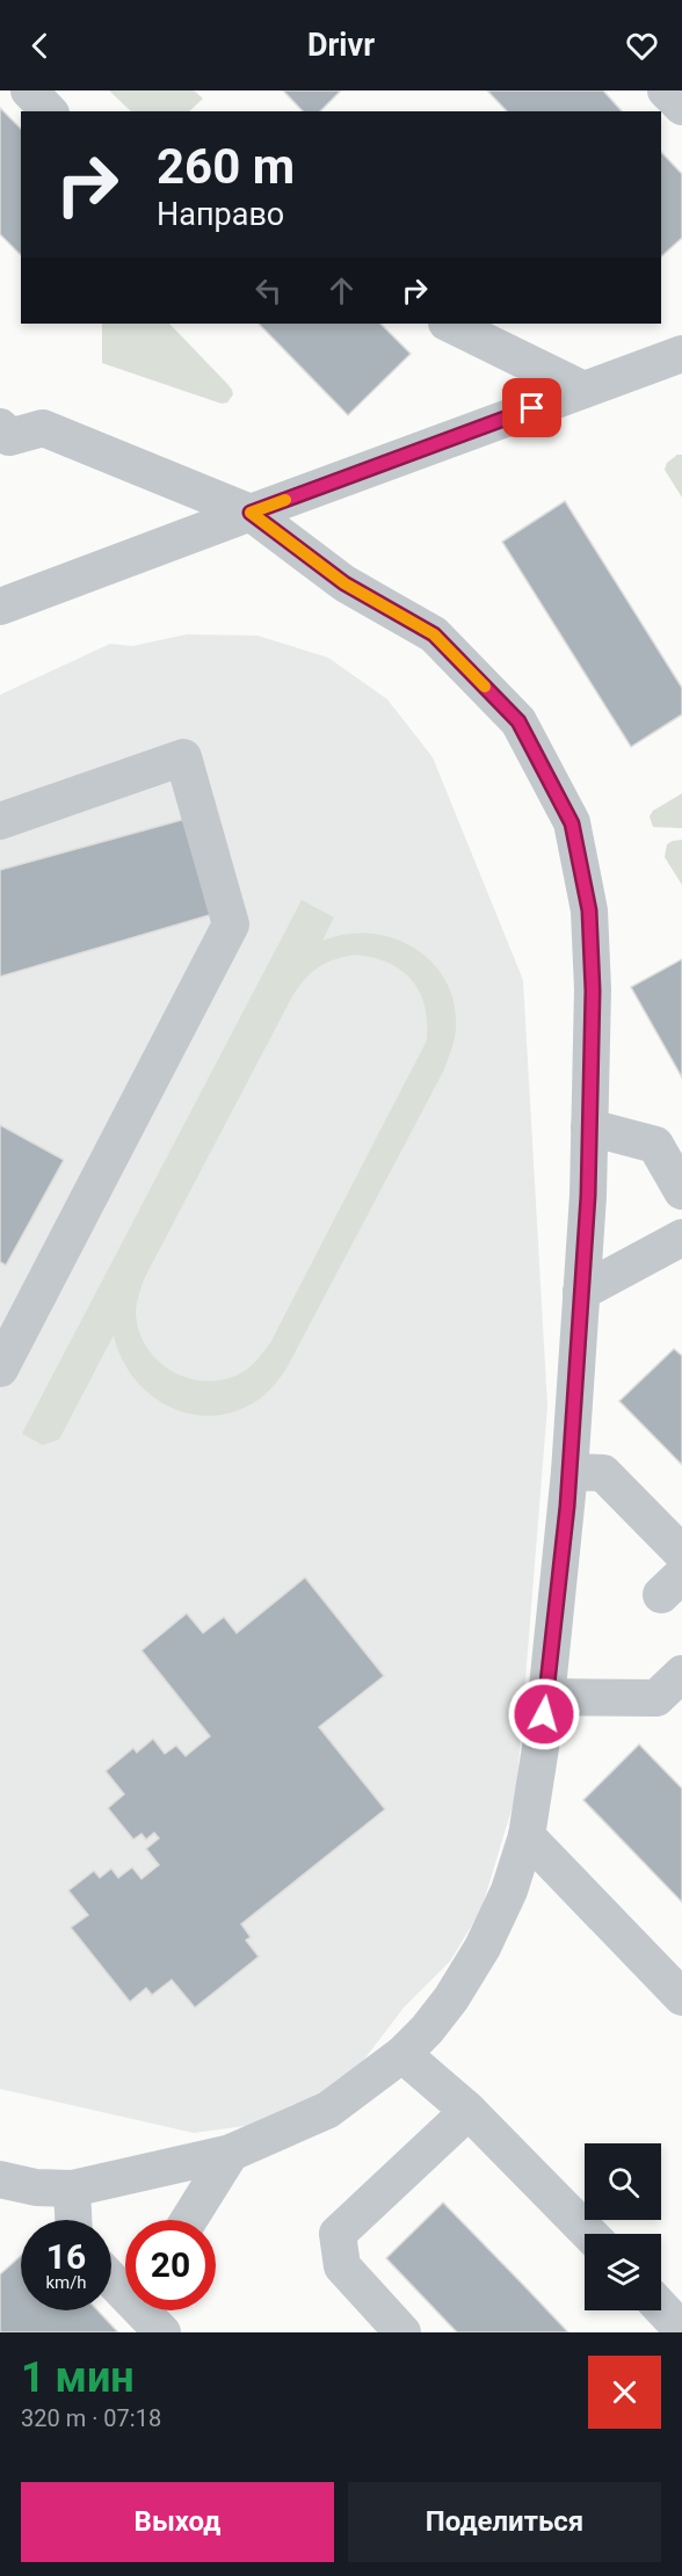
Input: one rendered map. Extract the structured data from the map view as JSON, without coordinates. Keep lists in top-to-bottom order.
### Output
{
  "page": {
    "header": "Drivr",
    "turn": ["260 m", "Направо"],
    "speed": "16 km/h",
    "limit": "20",
    "heading": ["1 мин", "320 m · 07:18"],
    "buttons": ["Выход", "Поделиться"]
  }
}
